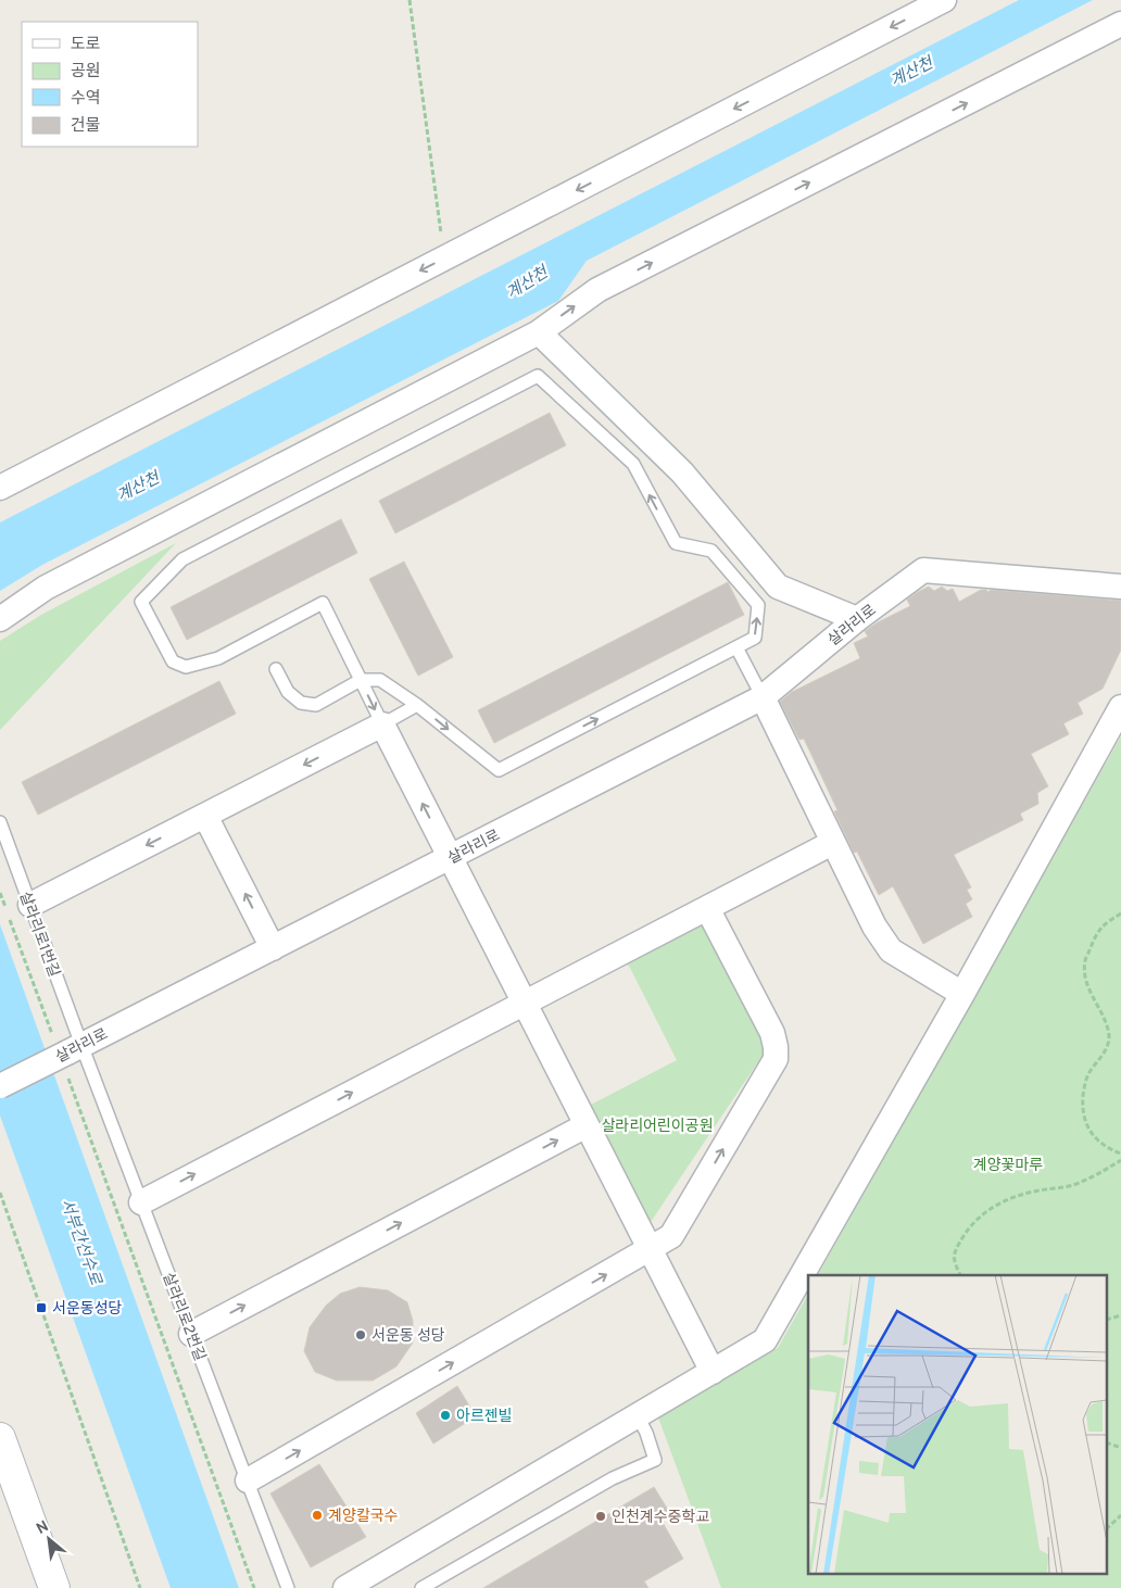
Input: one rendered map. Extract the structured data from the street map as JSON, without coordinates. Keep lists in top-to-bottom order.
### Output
{
  "streets": {
    "street": ["살라리로"],
    "lane": ["살라리로1번길", "살라리로2번길"]
  },
  "crossings": [
    ["살라리로", "살라리로1번길"],
    ["살라리로", "살라리로2번길"],
    ["살라리로1번길", "살라리로2번길"]
  ],
  "water": ["계산천", "서부간선수로"],
  "parks": ["살라리어린이공원", "계양꽃마루"],
  "places": {
    "transit": ["서운동성당"],
    "other": [
      "서운동 성당",
      "아르젠빌",
      "계양칼국수",
      "인천계수중학교"
    ]
  },
  "legend": [
    "도로",
    "공원",
    "수역",
    "건물"
  ],
  "north": "top left"
}
